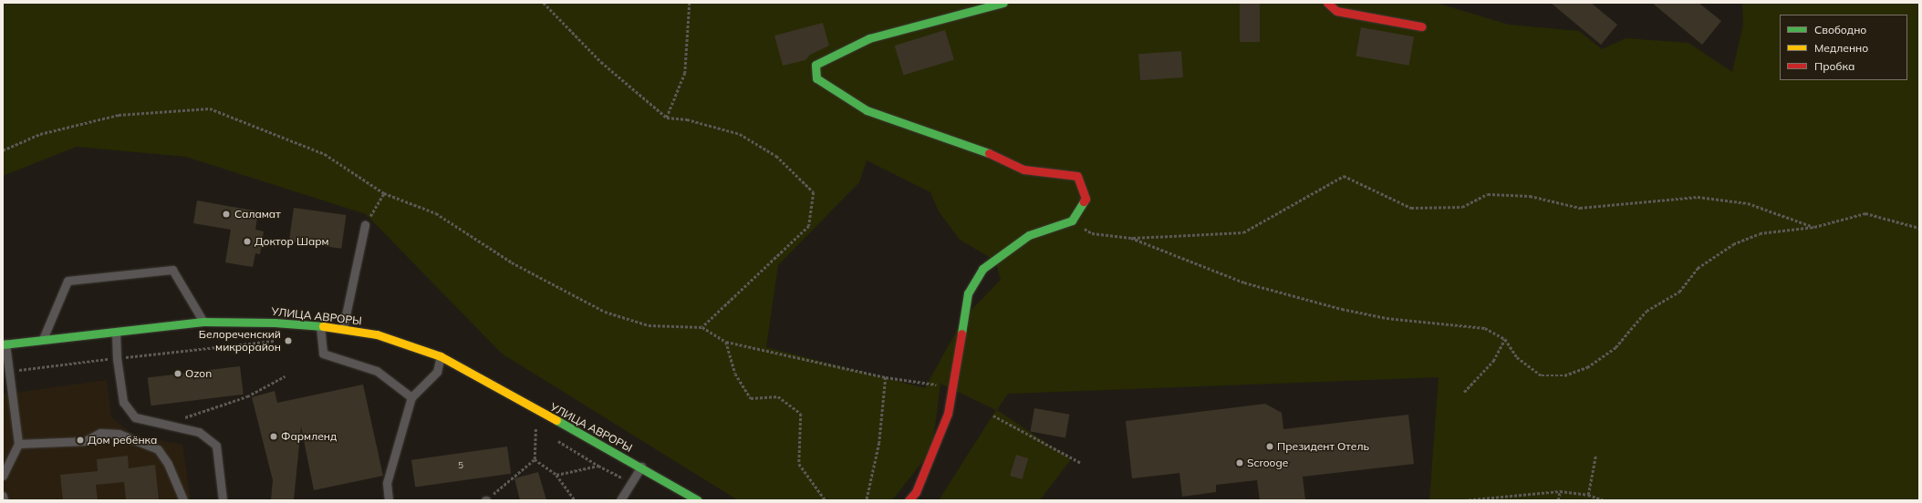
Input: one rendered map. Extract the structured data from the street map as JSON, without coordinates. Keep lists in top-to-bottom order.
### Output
{
  "streets": {
    "street": ["УЛИЦА АВРОРЫ"]
  },
  "places": [
    "Саламат",
    "Доктор Шарм",
    "Белореченский микрорайон",
    "Ozon",
    "Фармленд",
    "Дом ребёнка",
    "Президент Отель",
    "Scrooge"
  ],
  "house_numbers": ["5"],
  "legend": ["Свободно", "Медленно", "Пробка"]
}
